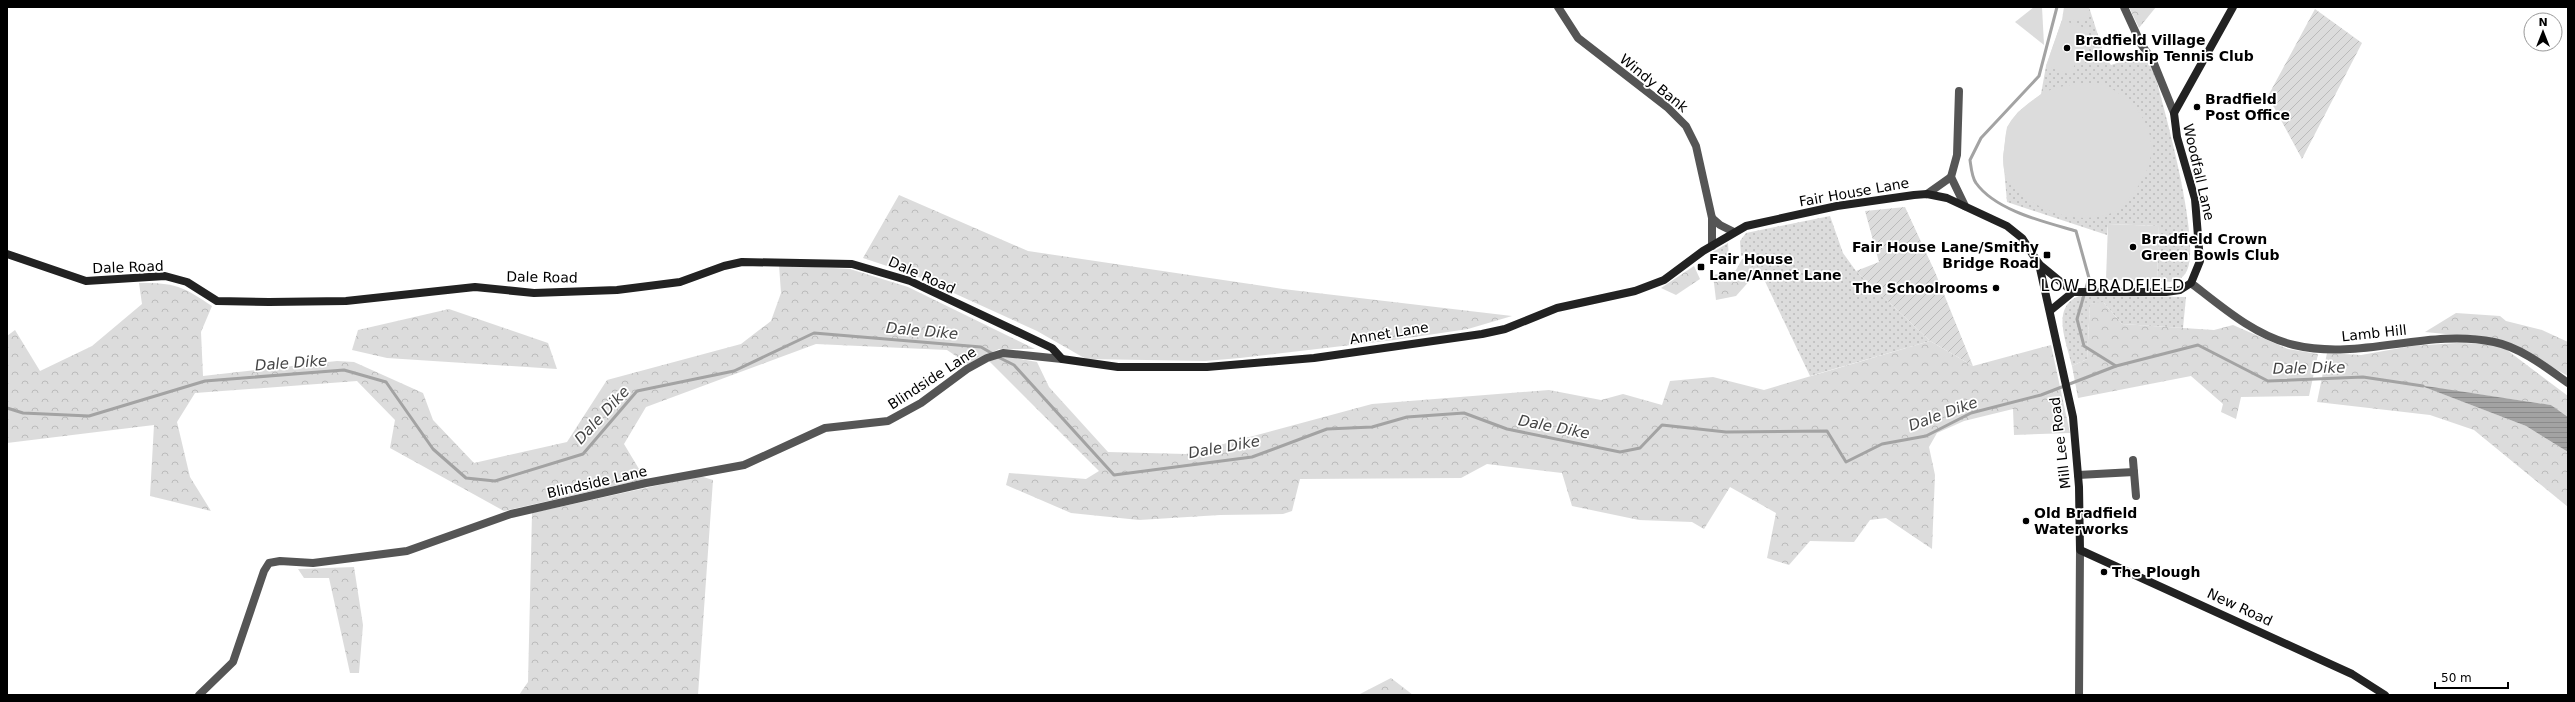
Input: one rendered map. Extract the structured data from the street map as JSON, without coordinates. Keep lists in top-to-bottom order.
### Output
{
  "streets": {
    "street": [
      "Windy Bank",
      "Woodfall Lane",
      "Fair House Lane",
      "Dale Road",
      "Annet Lane",
      "Lamb Hill",
      "Blindside Lane",
      "Mill Lee Road",
      "New Road"
    ]
  },
  "crossings": [
    ["Windy Bank", "Fair House Lane"],
    ["Woodfall Lane", "Lamb Hill"],
    ["Fair House Lane", "Annet Lane"],
    ["Fair House Lane", "Mill Lee Road"],
    ["Dale Road", "Annet Lane"],
    ["Dale Road", "Blindside Lane"],
    ["Annet Lane", "Blindside Lane"],
    ["Mill Lee Road", "New Road"]
  ],
  "districts": ["LOW BRADFIELD"],
  "water": ["Dale Dike"],
  "places": {
    "other": [
      "Bradfield Village Fellowship Tennis Club",
      "Bradfield Post Office",
      "Bradfield Crown Green Bowls Club",
      "The Schoolrooms",
      "Old Bradfield Waterworks",
      "The Plough"
    ],
    "transit": ["Fair House Lane/Smithy Bridge Road", "Fair House Lane/Annet Lane"]
  },
  "scale_bar": "50 m",
  "north": "top"
}
